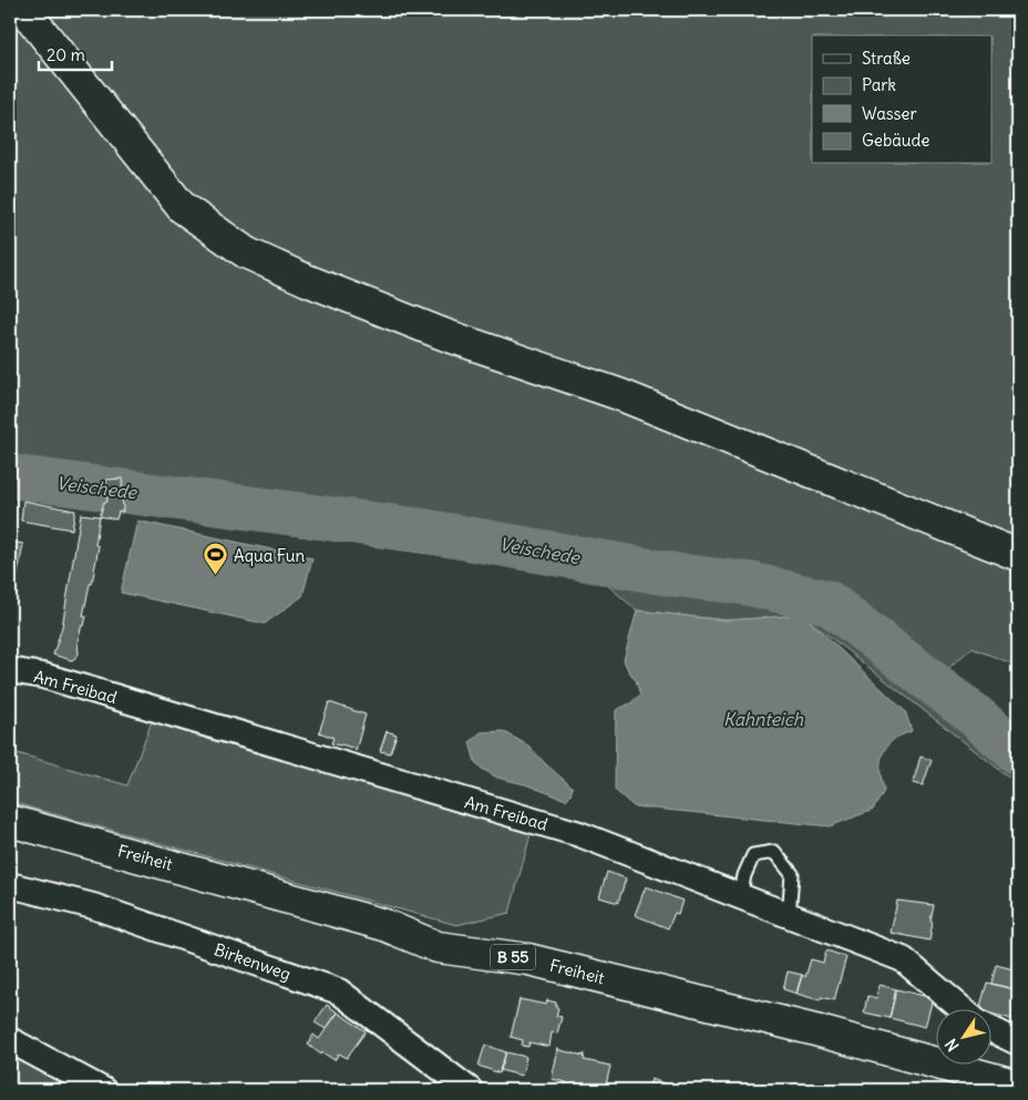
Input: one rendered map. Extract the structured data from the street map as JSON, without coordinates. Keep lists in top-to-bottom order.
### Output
{
  "streets": {
    "main road": ["Freiheit", "B 55"],
    "street": ["Am Freibad", "Birkenweg"]
  },
  "water": ["Veischede", "Kahnteich"],
  "places": {
    "sports": ["Aqua Fun"]
  },
  "legend": [
    "Straße",
    "Park",
    "Wasser",
    "Gebäude"
  ],
  "scale_bar": "20 m",
  "north": "bottom left"
}
